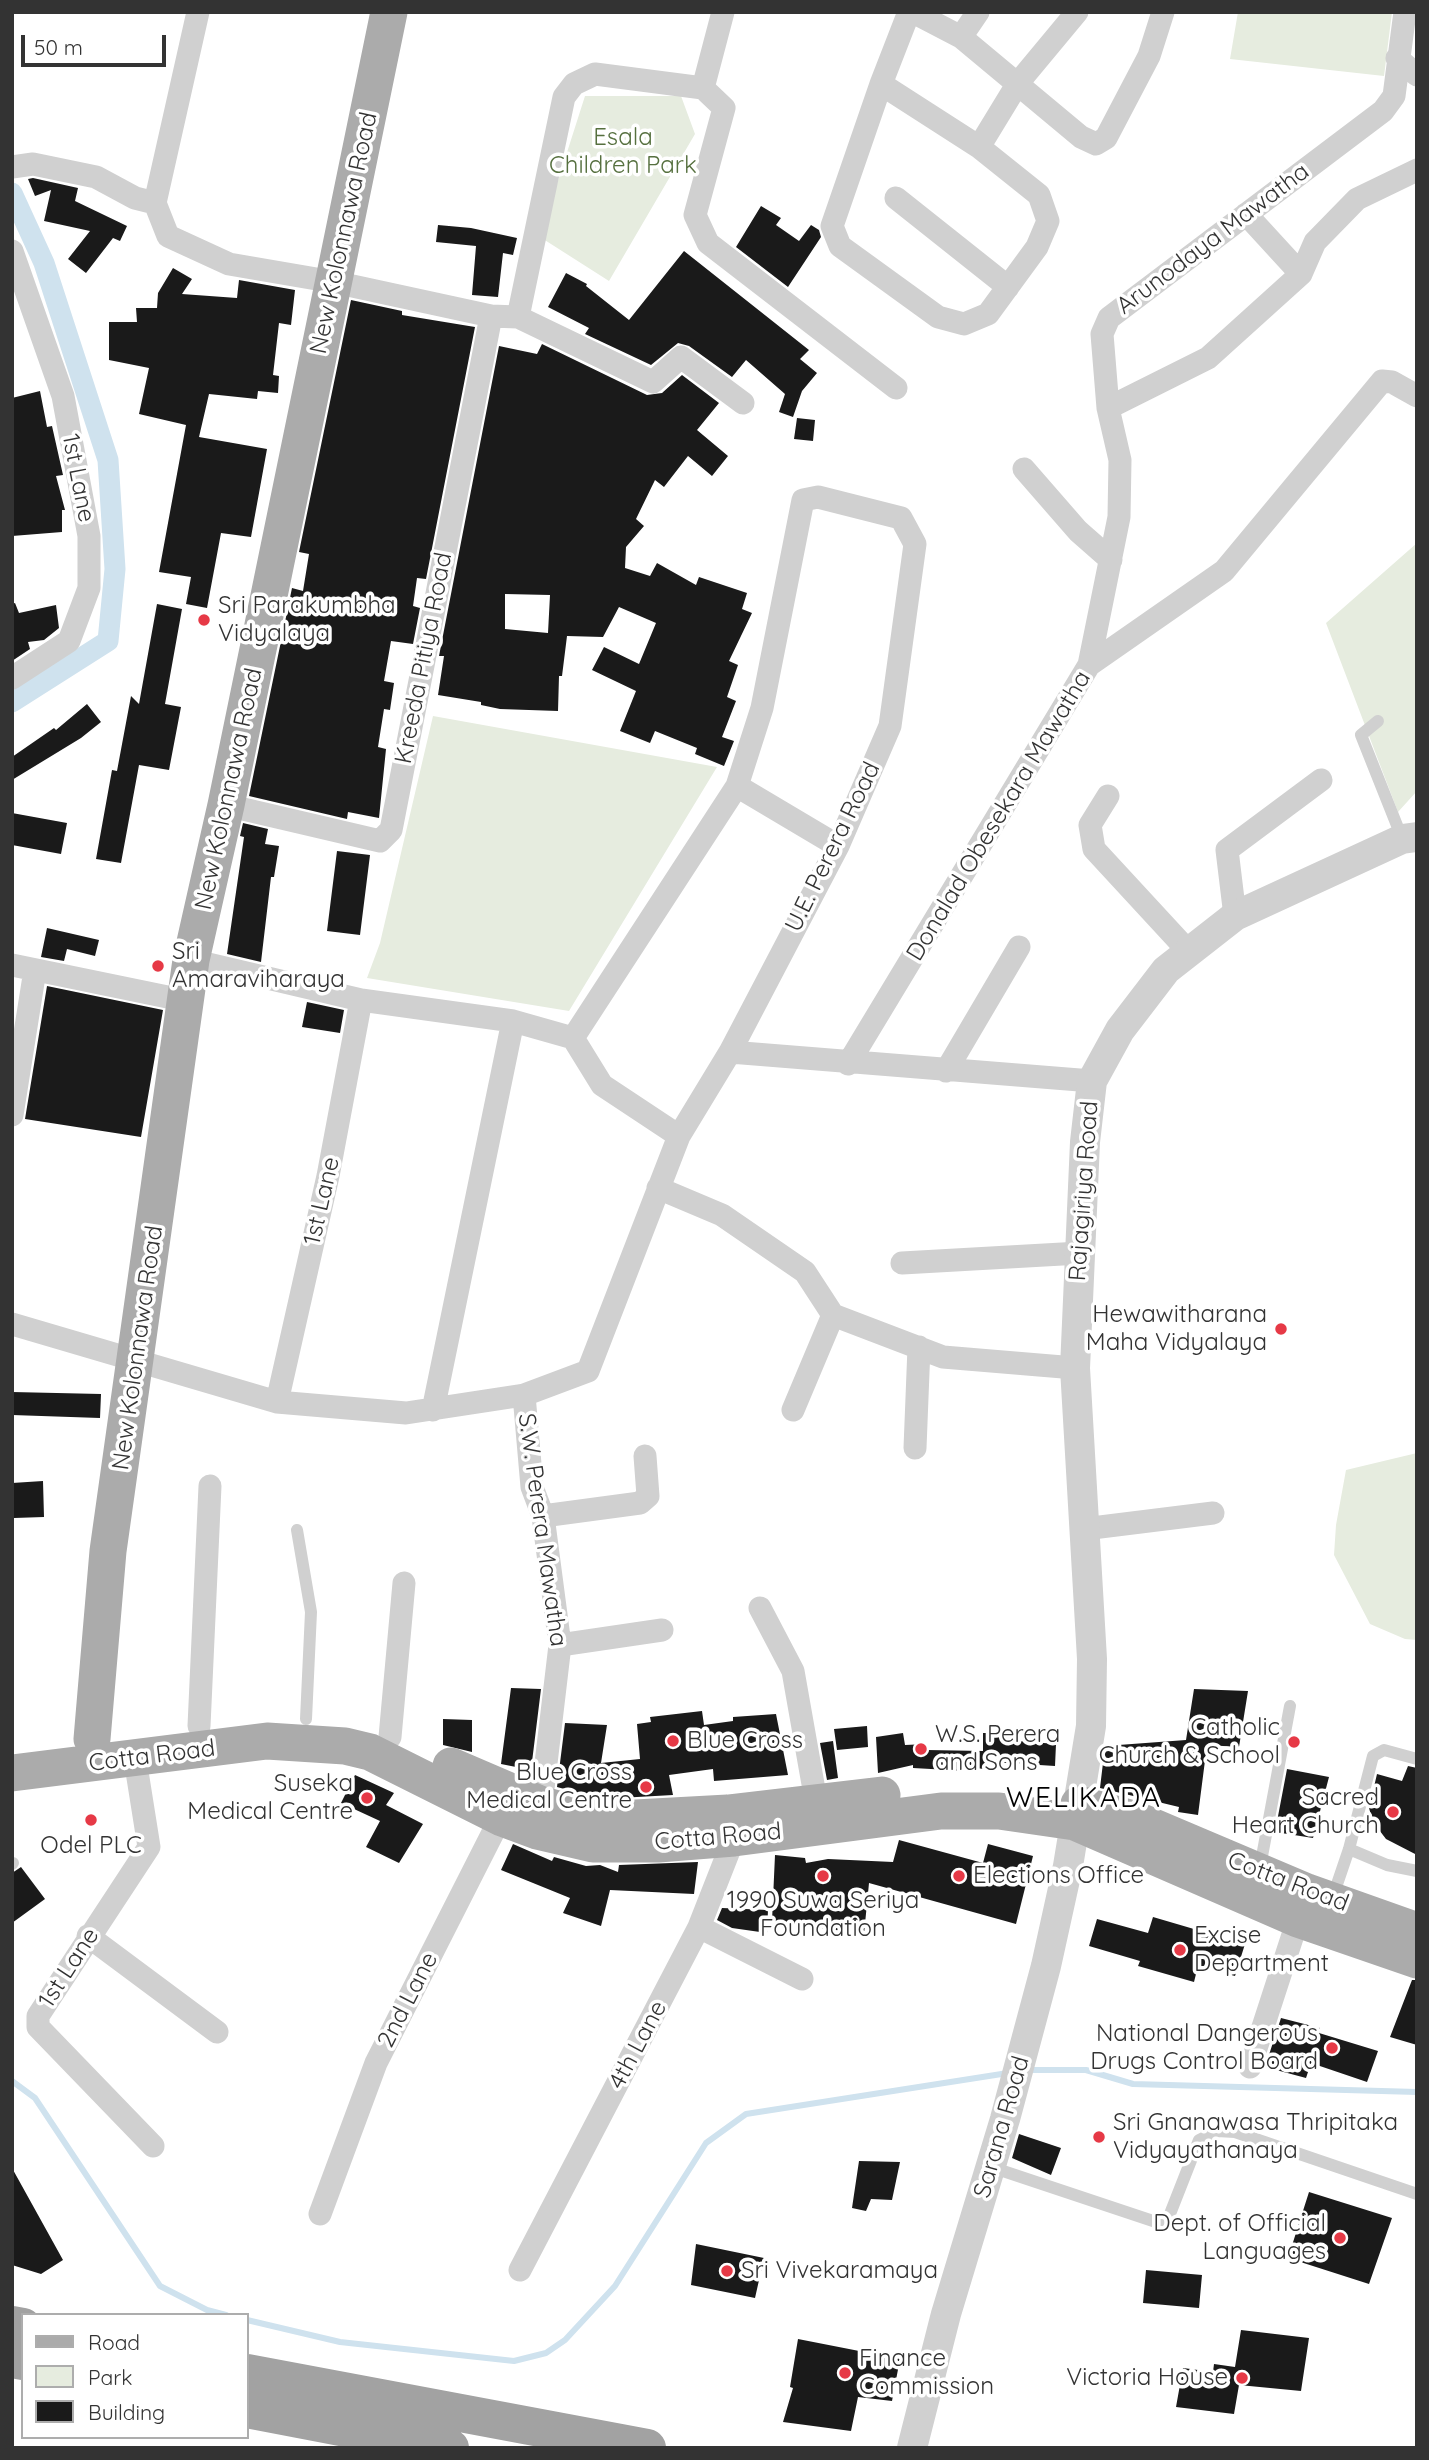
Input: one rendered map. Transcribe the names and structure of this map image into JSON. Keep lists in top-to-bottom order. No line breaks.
{"streets":{"main road":["New Kolonnawa Road","Cotta Road"],"street":["Arunodaya Mawatha","1st Lane","Kreeda Pitiya Road","Donalad Obesekara Mawatha","U.E. Perera Road","Rajagiriya Road","S.W. Perera Mawatha","2nd Lane","4th Lane","Sarana Road"]},"crossings":[["New Kolonnawa Road","Kreeda Pitiya Road"],["New Kolonnawa Road","U.E. Perera Road"],["New Kolonnawa Road","Cotta Road"],["Arunodaya Mawatha","Donalad Obesekara Mawatha"],["1st Lane","U.E. Perera Road"],["1st Lane","Cotta Road"],["U.E. Perera Road","S.W. Perera Mawatha"],["Rajagiriya Road","Cotta Road"],["Rajagiriya Road","Sarana Road"],["S.W. Perera Mawatha","Cotta Road"],["S.W. Perera Mawatha","2nd Lane"],["Cotta Road","2nd Lane"],["Cotta Road","4th Lane"],["Cotta Road","Sarana Road"]],"districts":["WELIKADA"],"parks":["Esala Children Park"],"places":["Sri Parakumbha Vidyalaya","Sri Amaraviharaya","Hewawitharana Maha Vidyalaya","Blue Cross","Catholic Church & School","W.S. Perera and Sons","Blue Cross Medical Centre","Suseka Medical Centre","Sacred Heart Church","Odel PLC","1990 Suwa Seriya Foundation","Elections Office","Excise Department","National Dangerous Drugs Control Board","Sri Gnanawasa Thripitaka Vidyayathanaya","Dept. of Official Languages","Sri Vivekaramaya","Finance Commission","Victoria House"],"legend":["Road","Park","Building"],"scale_bar":"50 m"}
